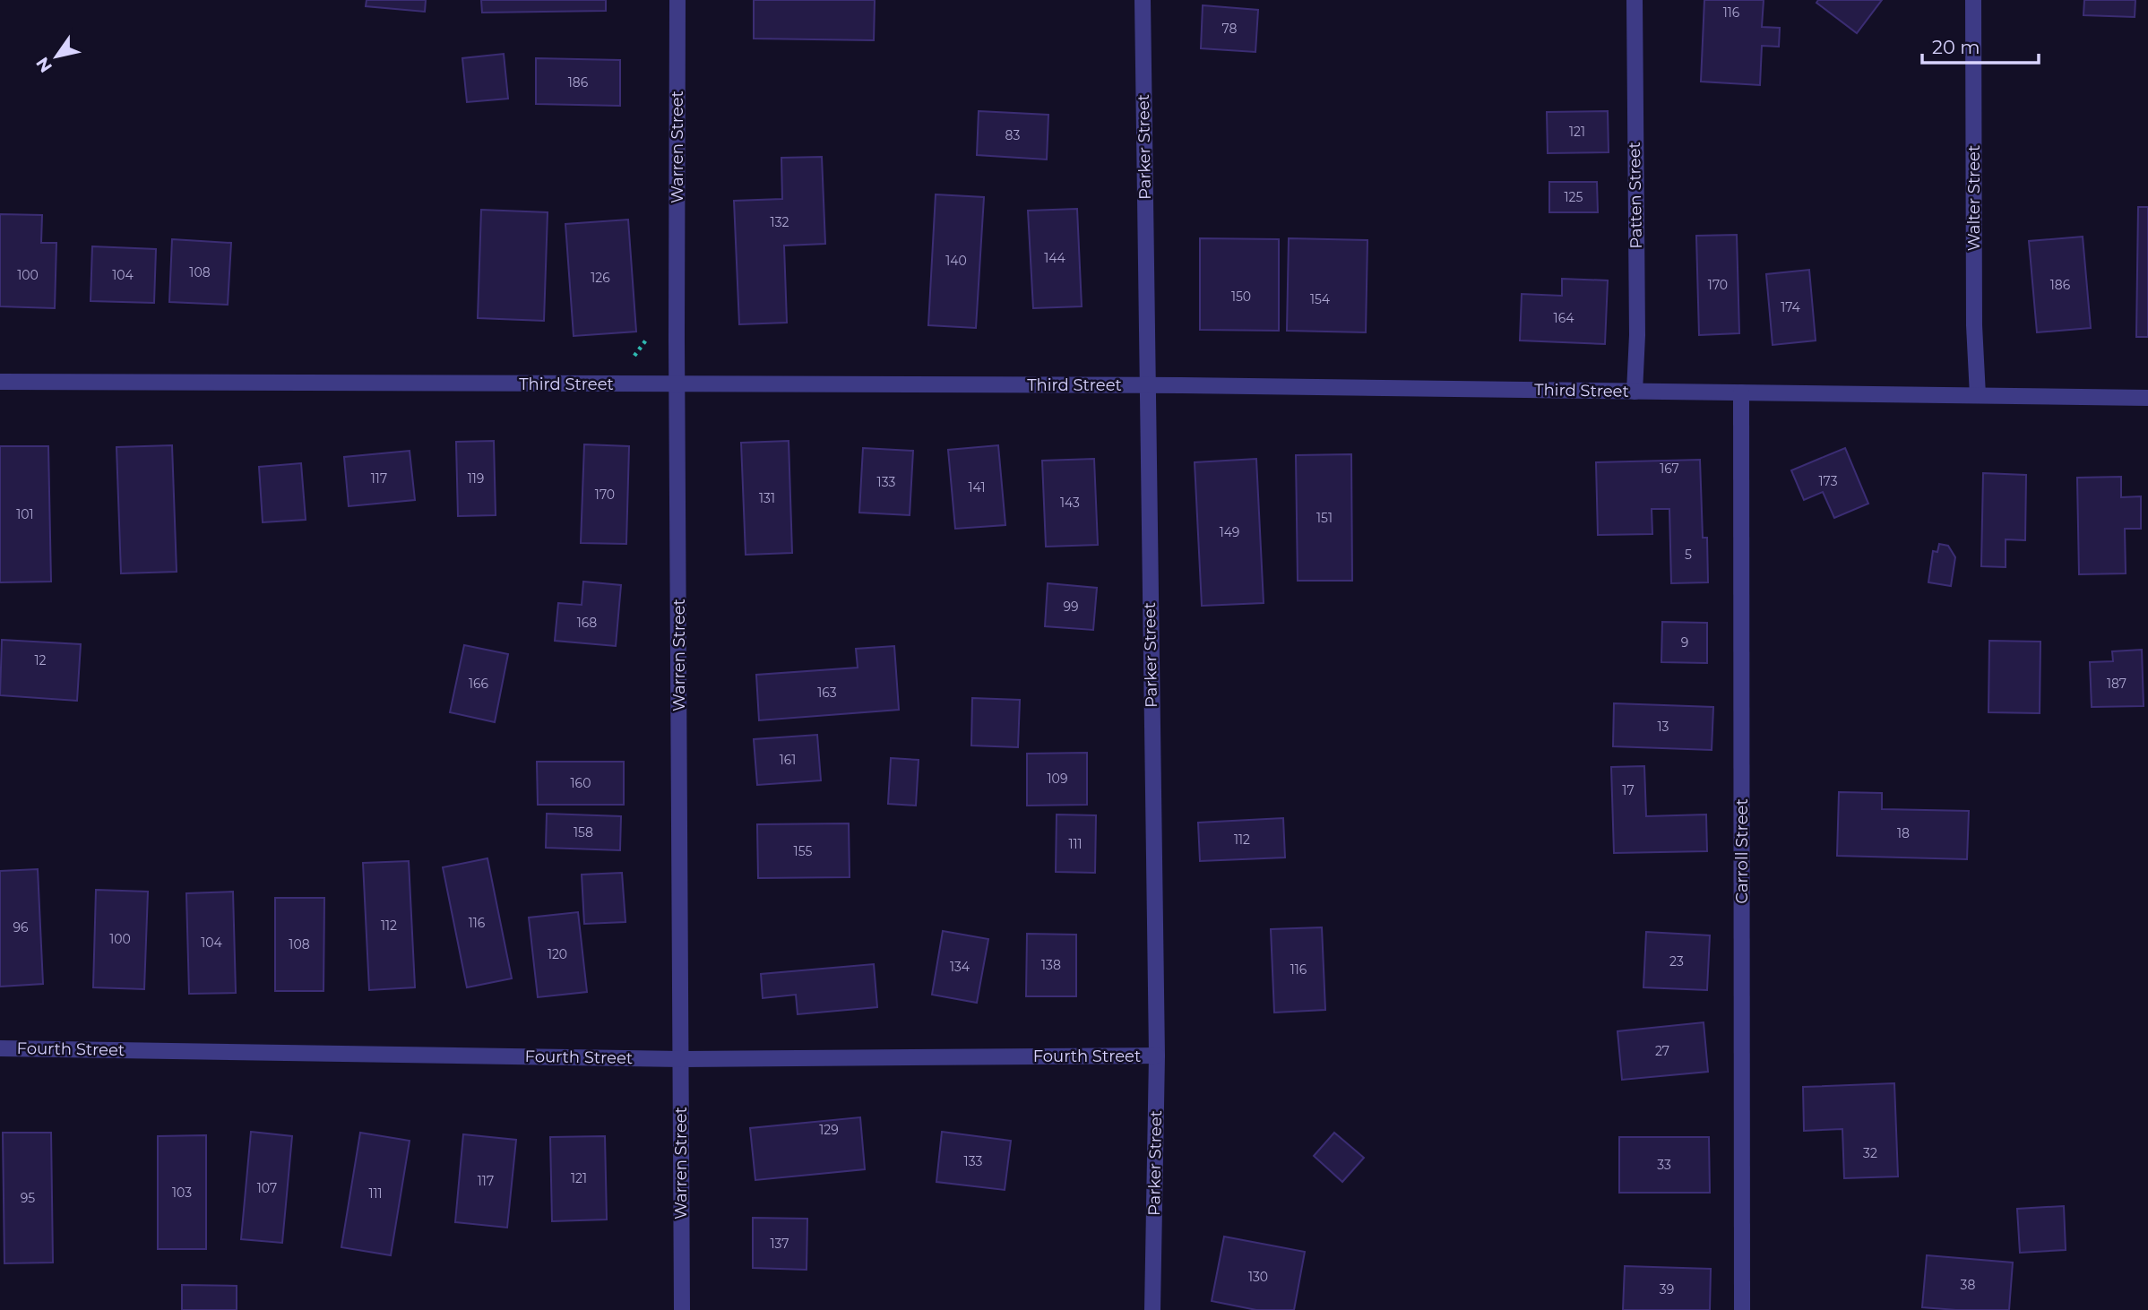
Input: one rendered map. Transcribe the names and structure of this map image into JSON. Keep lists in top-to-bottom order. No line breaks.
{"streets":{"street":["Warren Street","Parker Street","Patten Street","Walter Street","Third Street","Carroll Street","Fourth Street"]},"crossings":[["Warren Street","Third Street"],["Warren Street","Fourth Street"],["Parker Street","Third Street"],["Parker Street","Fourth Street"],["Patten Street","Third Street"],["Walter Street","Third Street"],["Third Street","Carroll Street"]],"house_numbers":["116","78","186","121","83","125","132","144","140","108","100","104","126","170","186","150","154","174","164","167","117","119","173","133","141","170","131","143","101","151","149","5","99","168","9","12","166","187","163","13","161","109","160","17","158","18","112","111","155","116","112","96","100","104","108","120","23","138","134","116","27","129","32","133","33","121","117","107","103","111","95","137","130","38","39"],"scale_bar":"20 m","north":"bottom left"}
